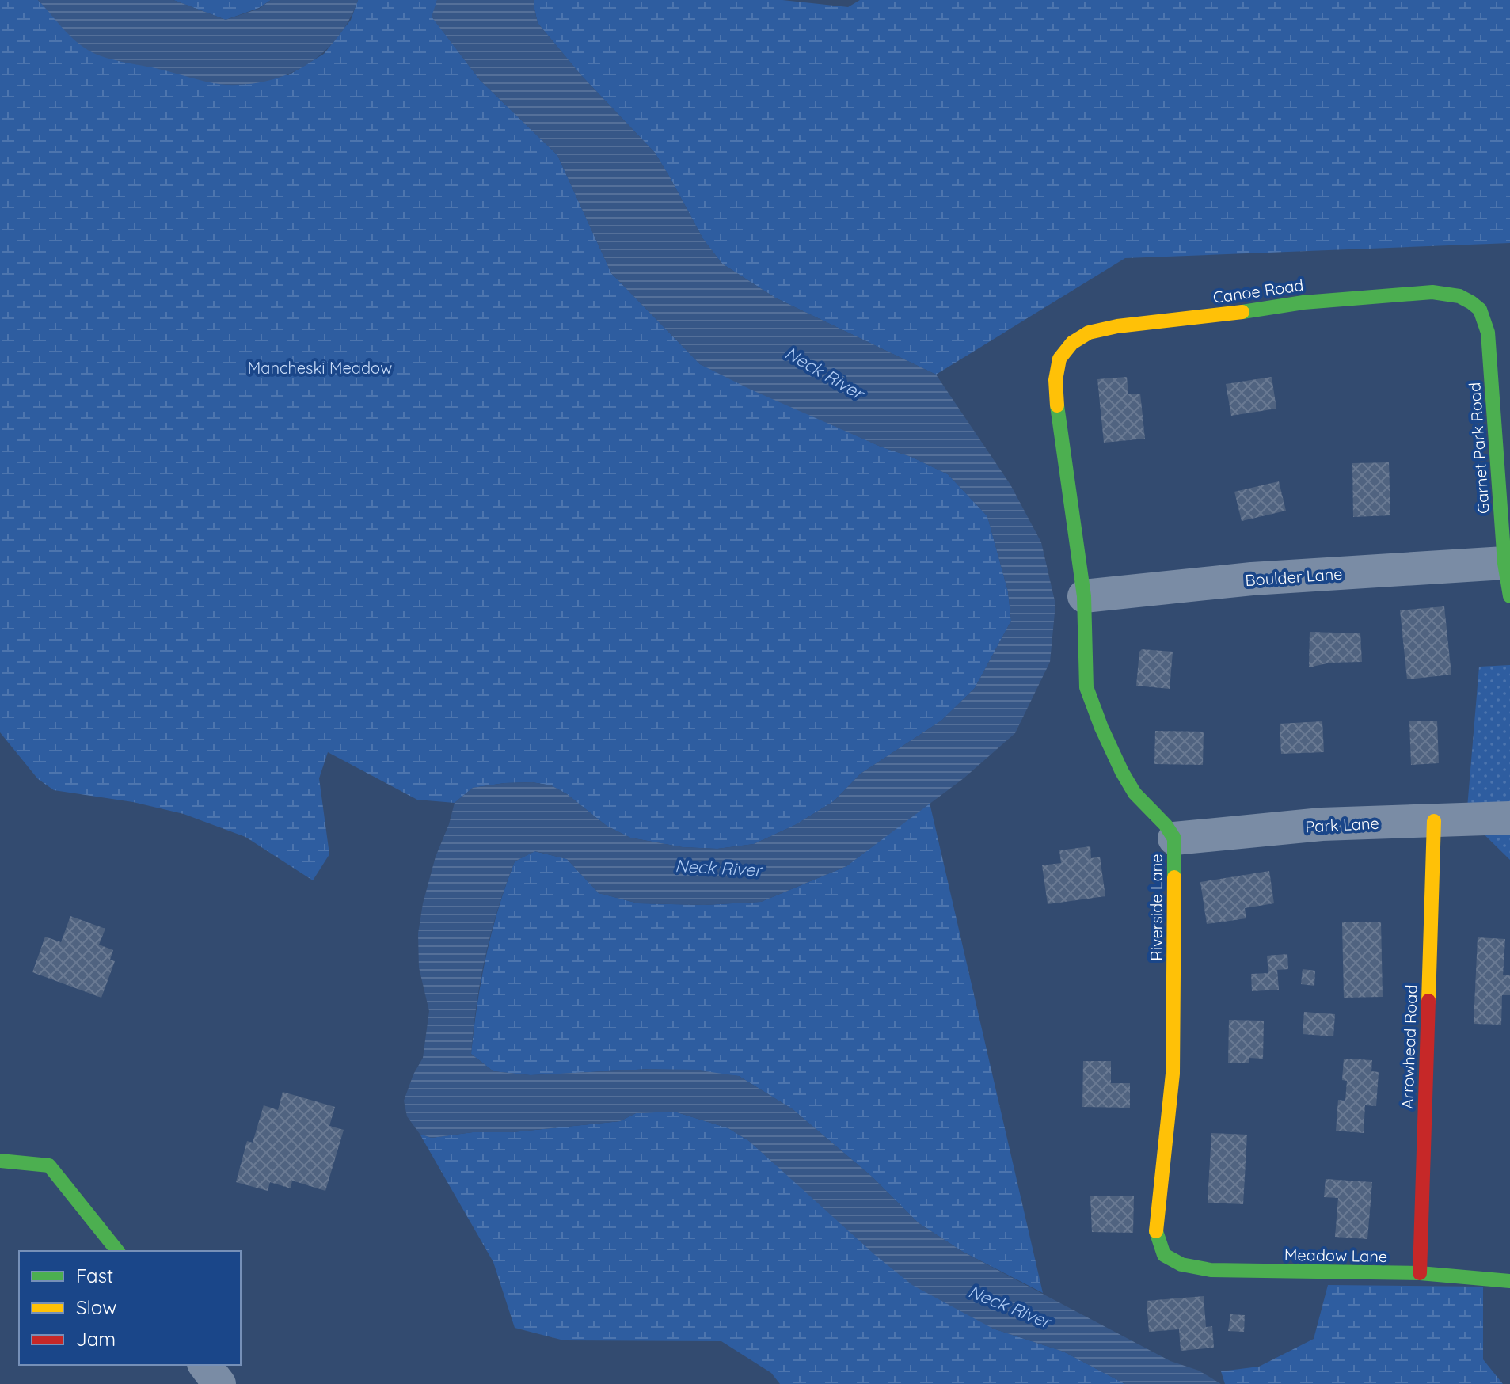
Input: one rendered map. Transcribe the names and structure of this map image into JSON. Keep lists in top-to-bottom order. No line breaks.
{"streets":{"street":["Canoe Road","Garnet Park Road","Boulder Lane","Park Lane","Riverside Lane","Arrowhead Road","Meadow Lane"]},"crossings":[["Canoe Road","Garnet Park Road"],["Canoe Road","Riverside Lane"],["Garnet Park Road","Boulder Lane"],["Boulder Lane","Riverside Lane"],["Park Lane","Riverside Lane"],["Park Lane","Arrowhead Road"],["Riverside Lane","Meadow Lane"],["Arrowhead Road","Meadow Lane"]],"water":["Neck River"],"parks":["Mancheski Meadow"],"legend":["Fast","Slow","Jam"]}
